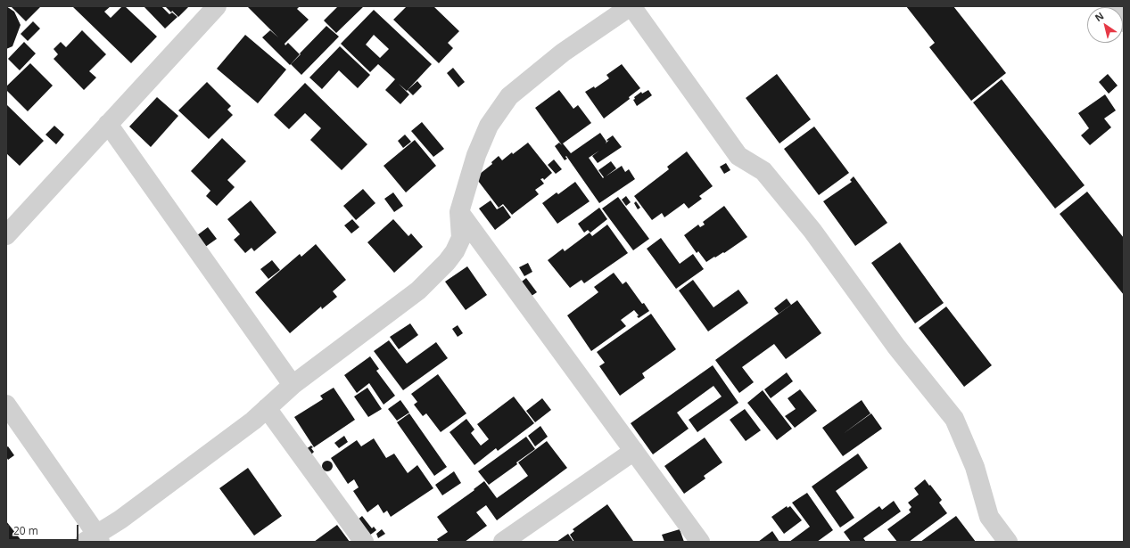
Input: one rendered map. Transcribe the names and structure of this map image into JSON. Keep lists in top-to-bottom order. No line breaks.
{"scale_bar":"20 m","north":"top left"}
